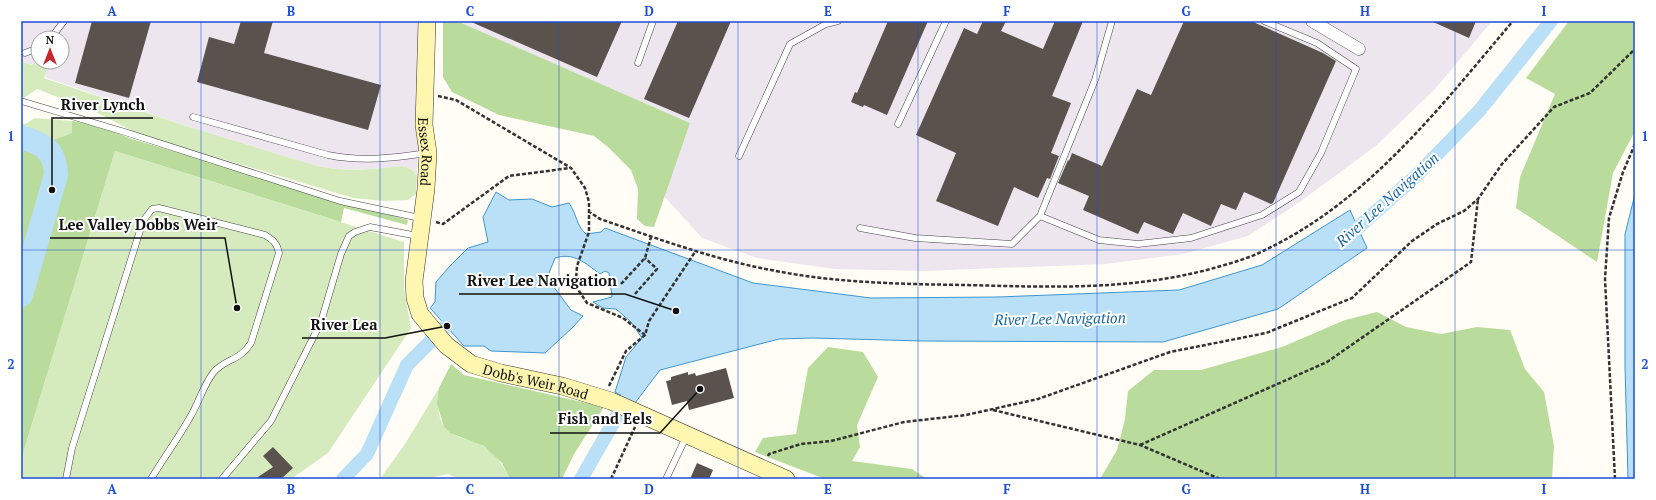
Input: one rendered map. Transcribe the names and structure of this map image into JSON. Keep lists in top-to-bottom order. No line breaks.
{"streets":{"street":["Essex Road","Dobb's Weir Road"]},"crossings":[["Essex Road","Dobb's Weir Road"]],"water":["River Lee Navigation"],"places":["River Lynch","Lee Valley Dobbs Weir","River Lee Navigation","River Lea","Fish and Eels"],"north":"top","grid":{"columns":["A","B","C","D","E","F","G","H","I"],"rows":["1","2"]}}
